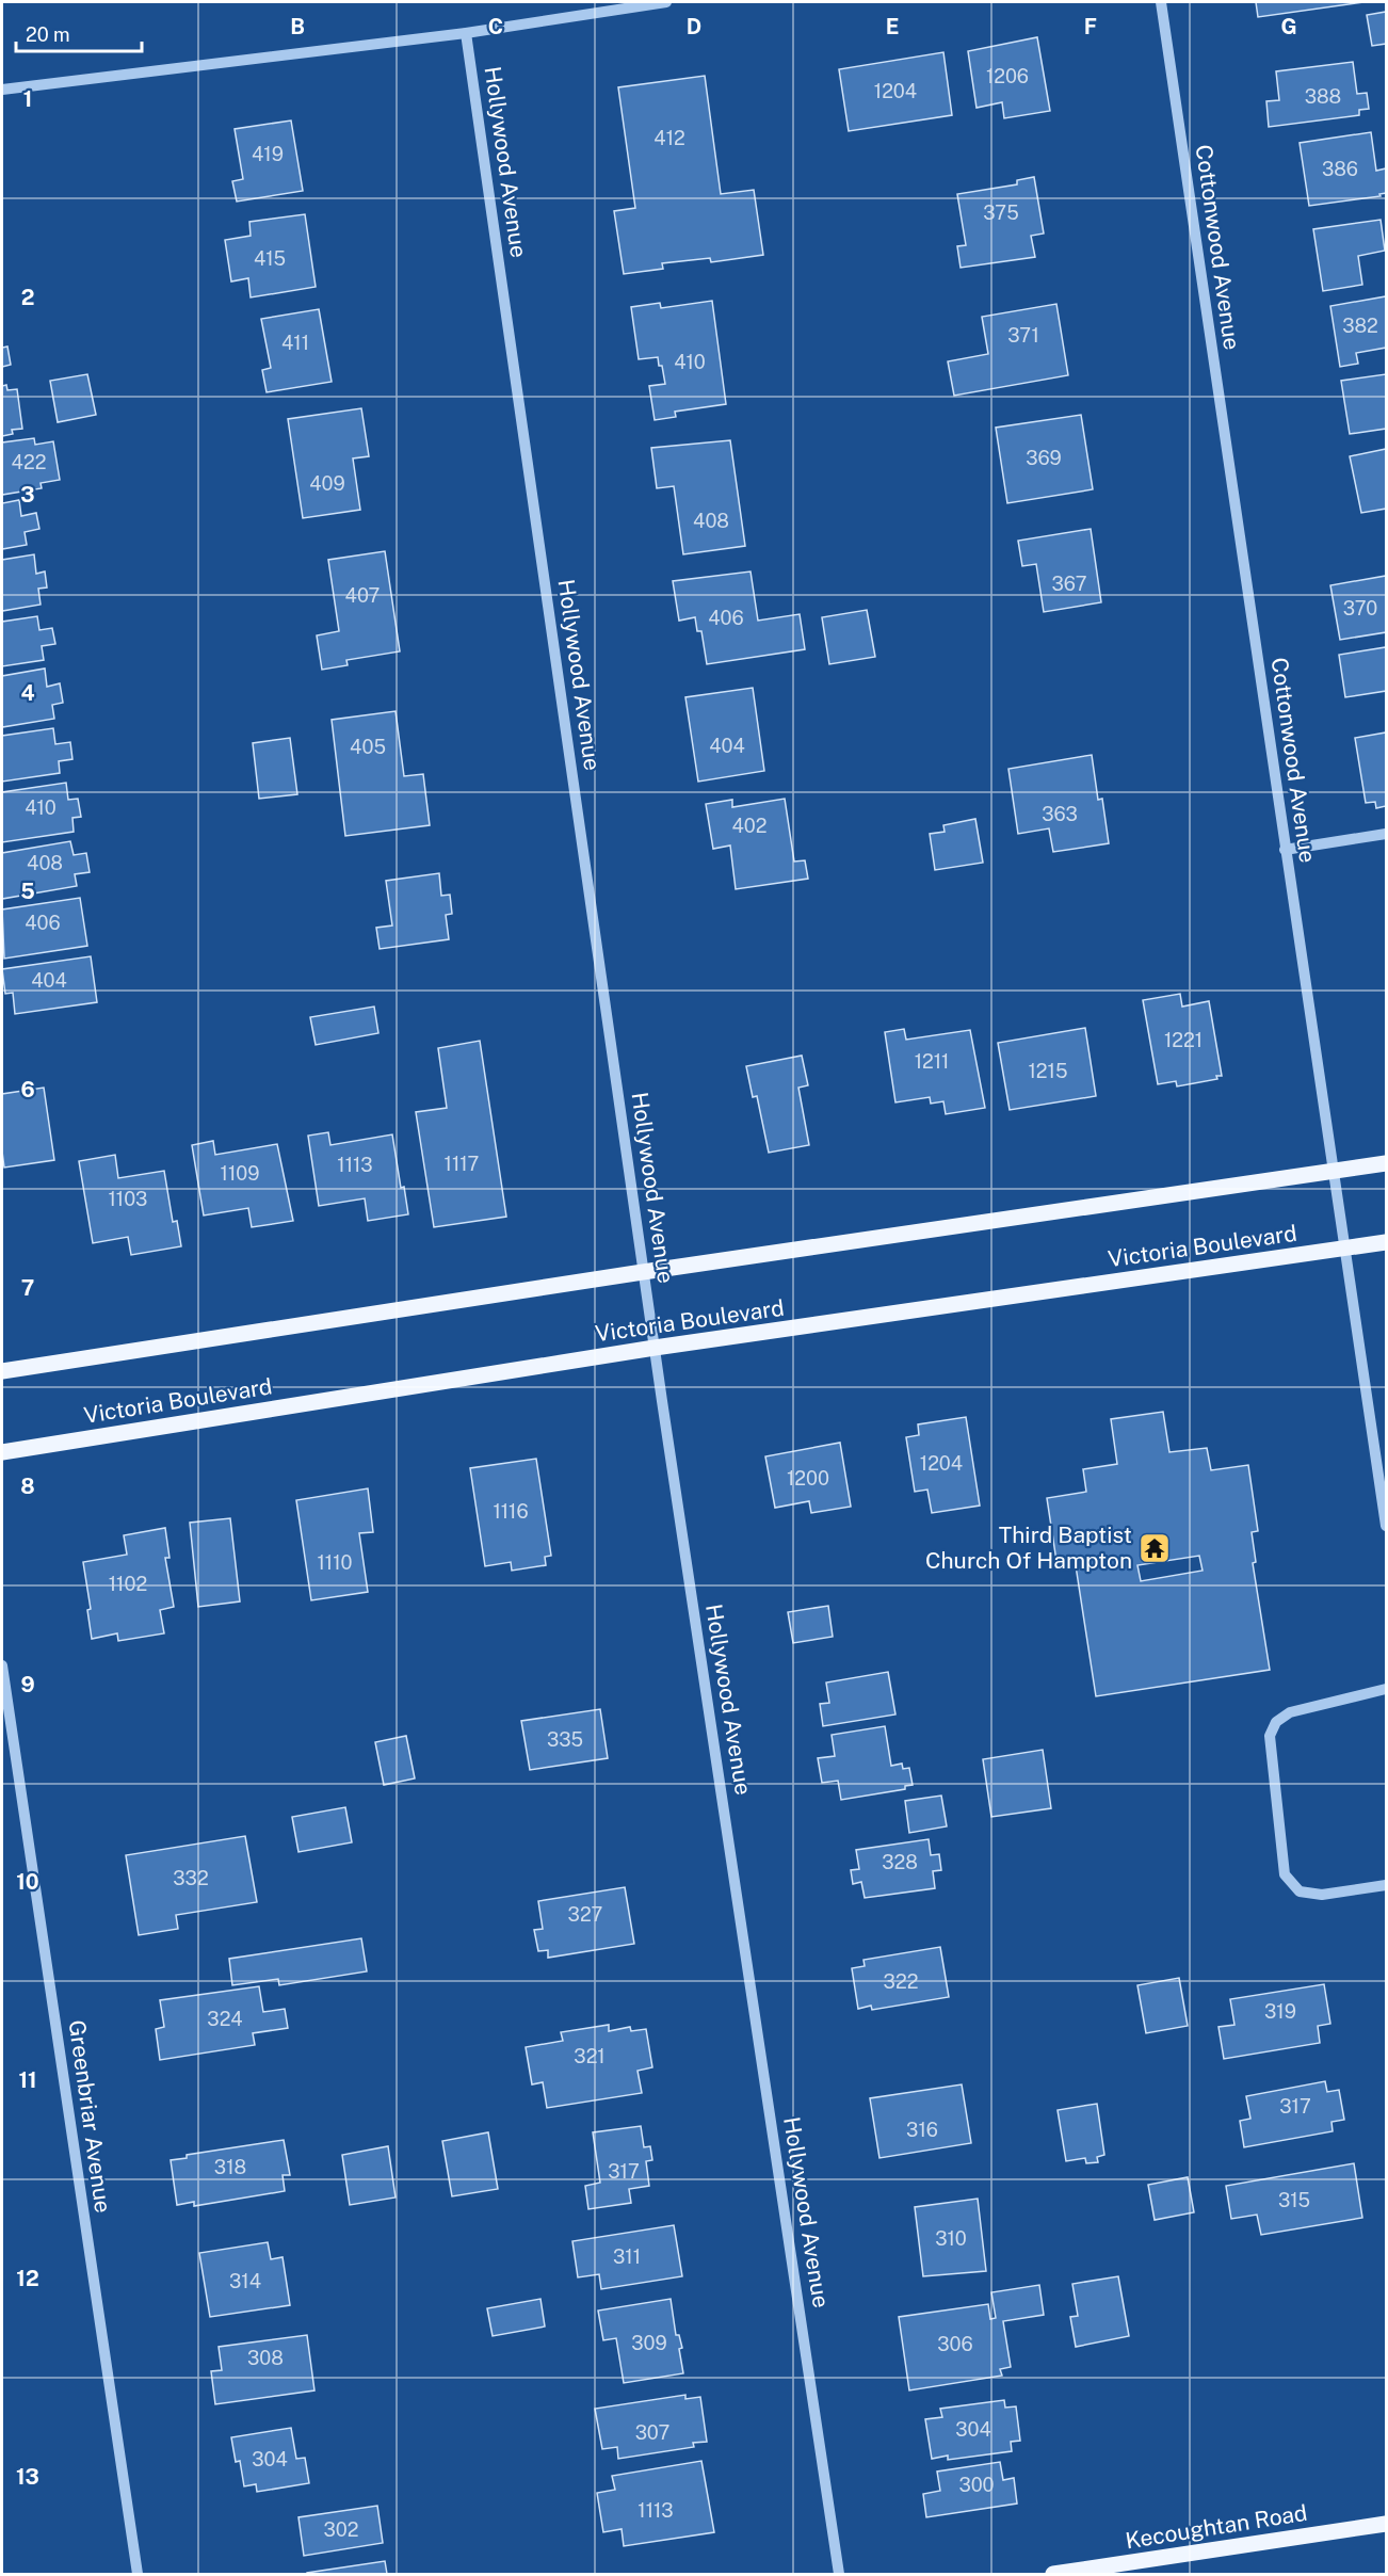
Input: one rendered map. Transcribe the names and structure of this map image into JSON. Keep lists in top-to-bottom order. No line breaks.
{"streets":{"main road":["Victoria Boulevard","Kecoughtan Road"],"street":["Hollywood Avenue","Cottonwood Avenue","Greenbriar Avenue"]},"crossings":[["Hollywood Avenue","Victoria Boulevard"],["Cottonwood Avenue","Victoria Boulevard"]],"places":{"temple":["Third Baptist Church Of Hampton"]},"house_numbers":["1206","1204","388","412","419","386","375","415","382","371","411","410","369","422","409","408","367","407","370","406","404","405","410","363","402","408","406","404","1221","1211","1215","1117","1113","1109","1103","1204","1200","1116","1110","1102","335","328","332","327","322","319","324","321","317","316","318","317","315","310","311","314","309","306","308","304","307","304","300","1113","302"],"scale_bar":"20 m","grid":{"columns":["B","C","D","E","F","G"],"rows":["1","2","3","4","5","6","7","8","9","10","11","12","13"]}}
